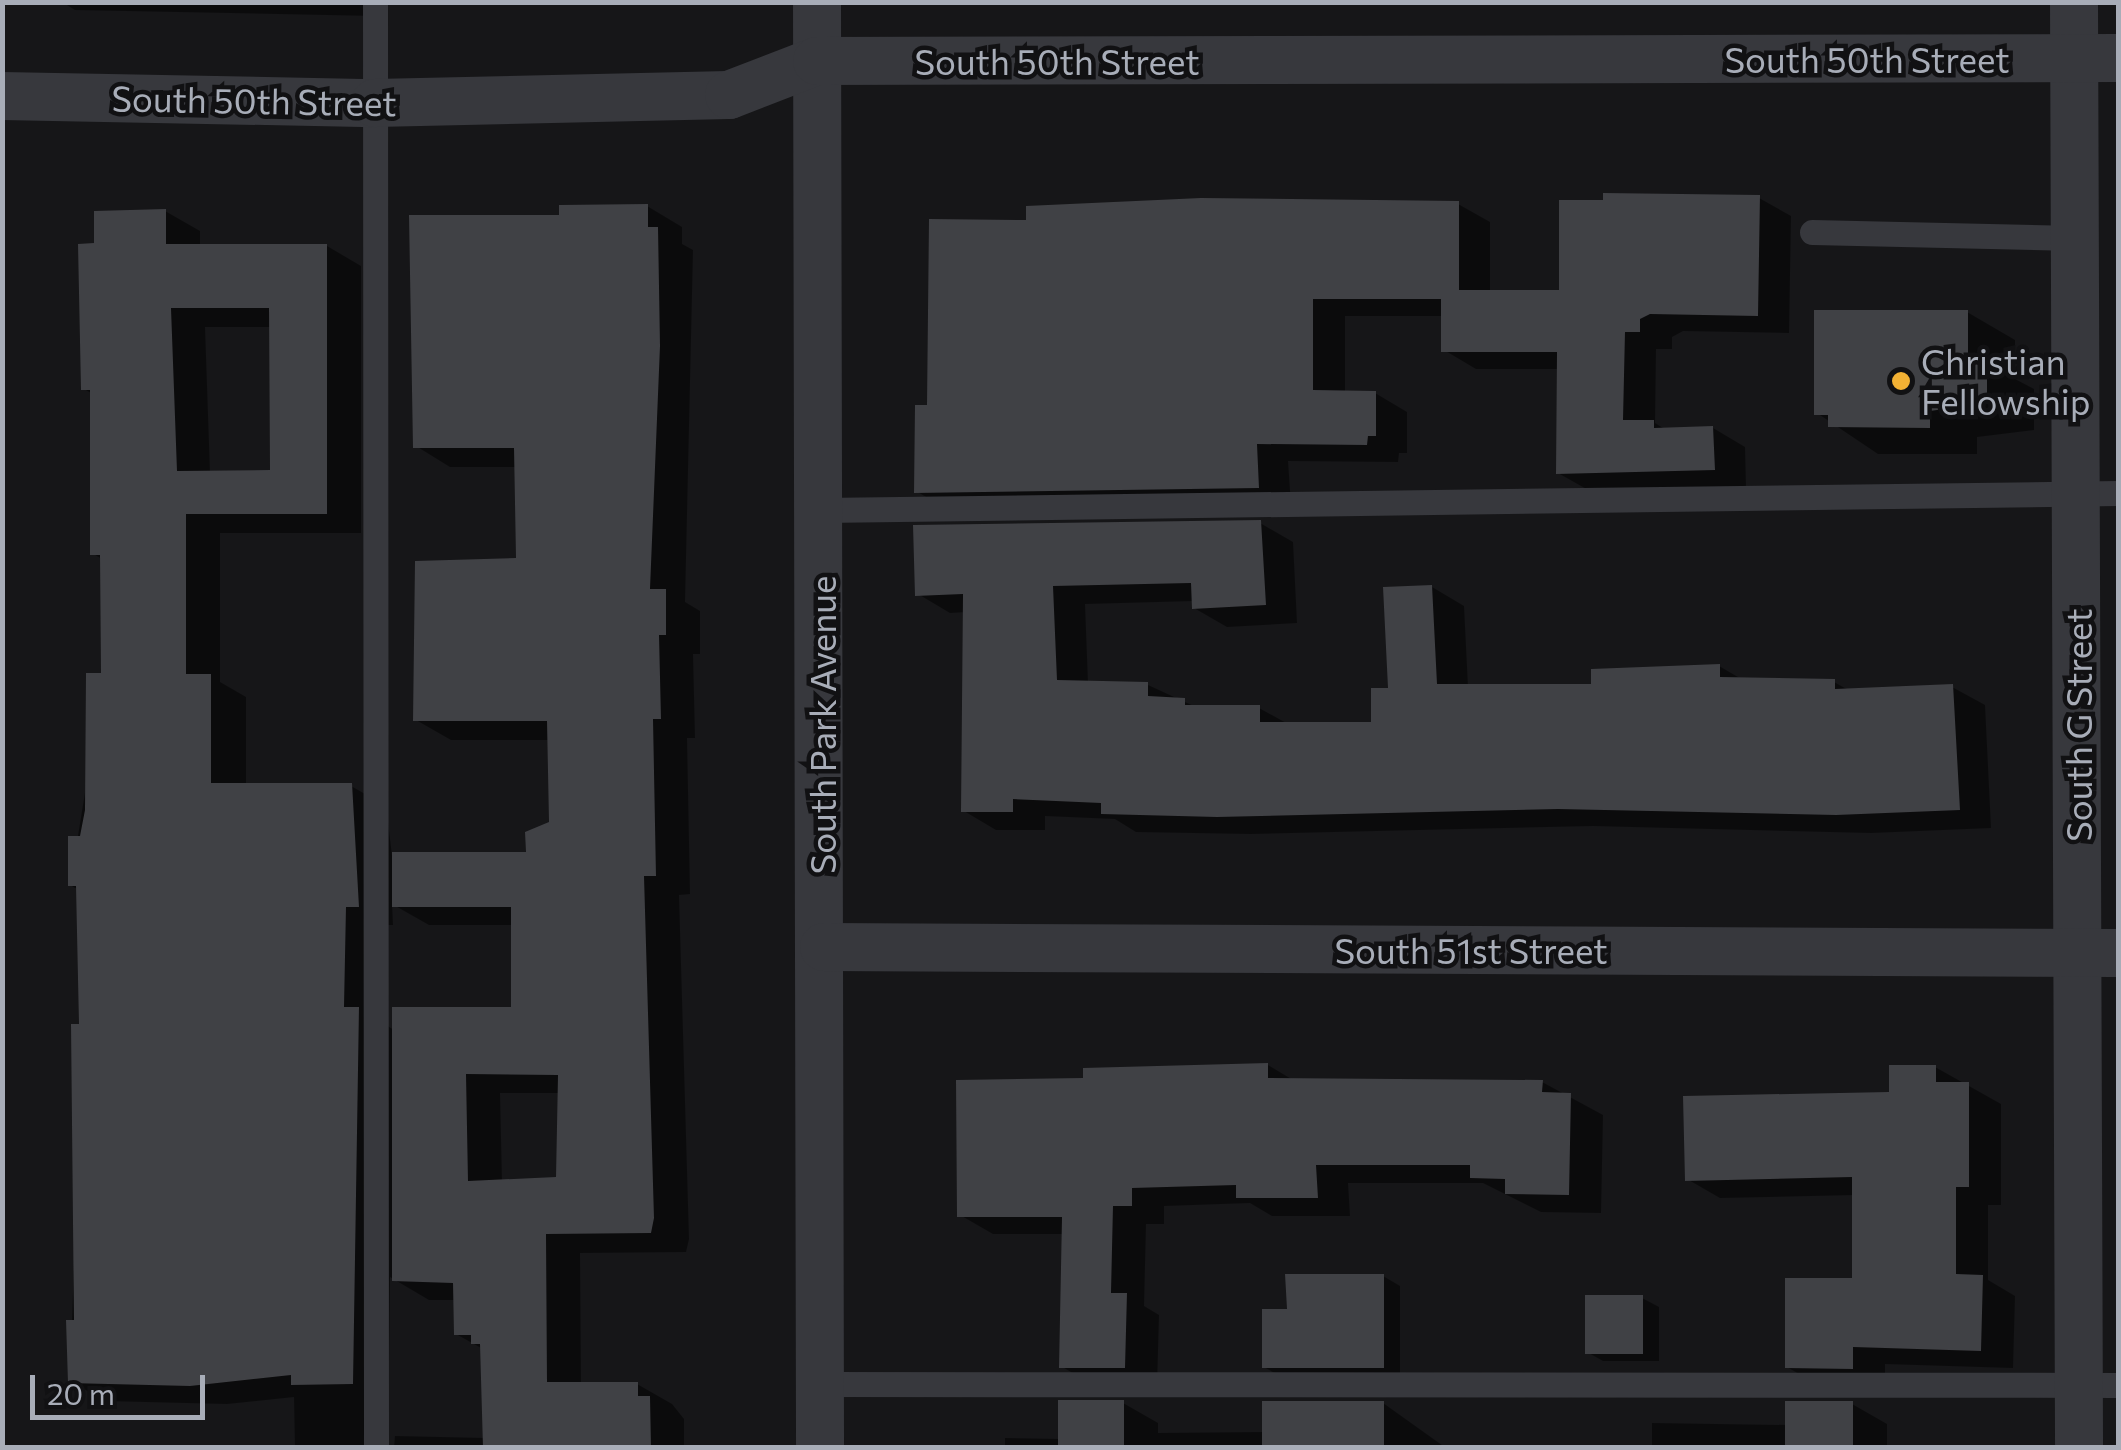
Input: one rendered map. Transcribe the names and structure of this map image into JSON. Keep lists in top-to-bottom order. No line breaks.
{"streets":{"street":["South 50th Street","South Park Avenue","South G Street","South 51st Street"]},"crossings":[["South 50th Street","South Park Avenue"],["South 50th Street","South G Street"],["South Park Avenue","South 51st Street"],["South G Street","South 51st Street"]],"places":["Christian Fellowship"],"scale_bar":"20 m"}
